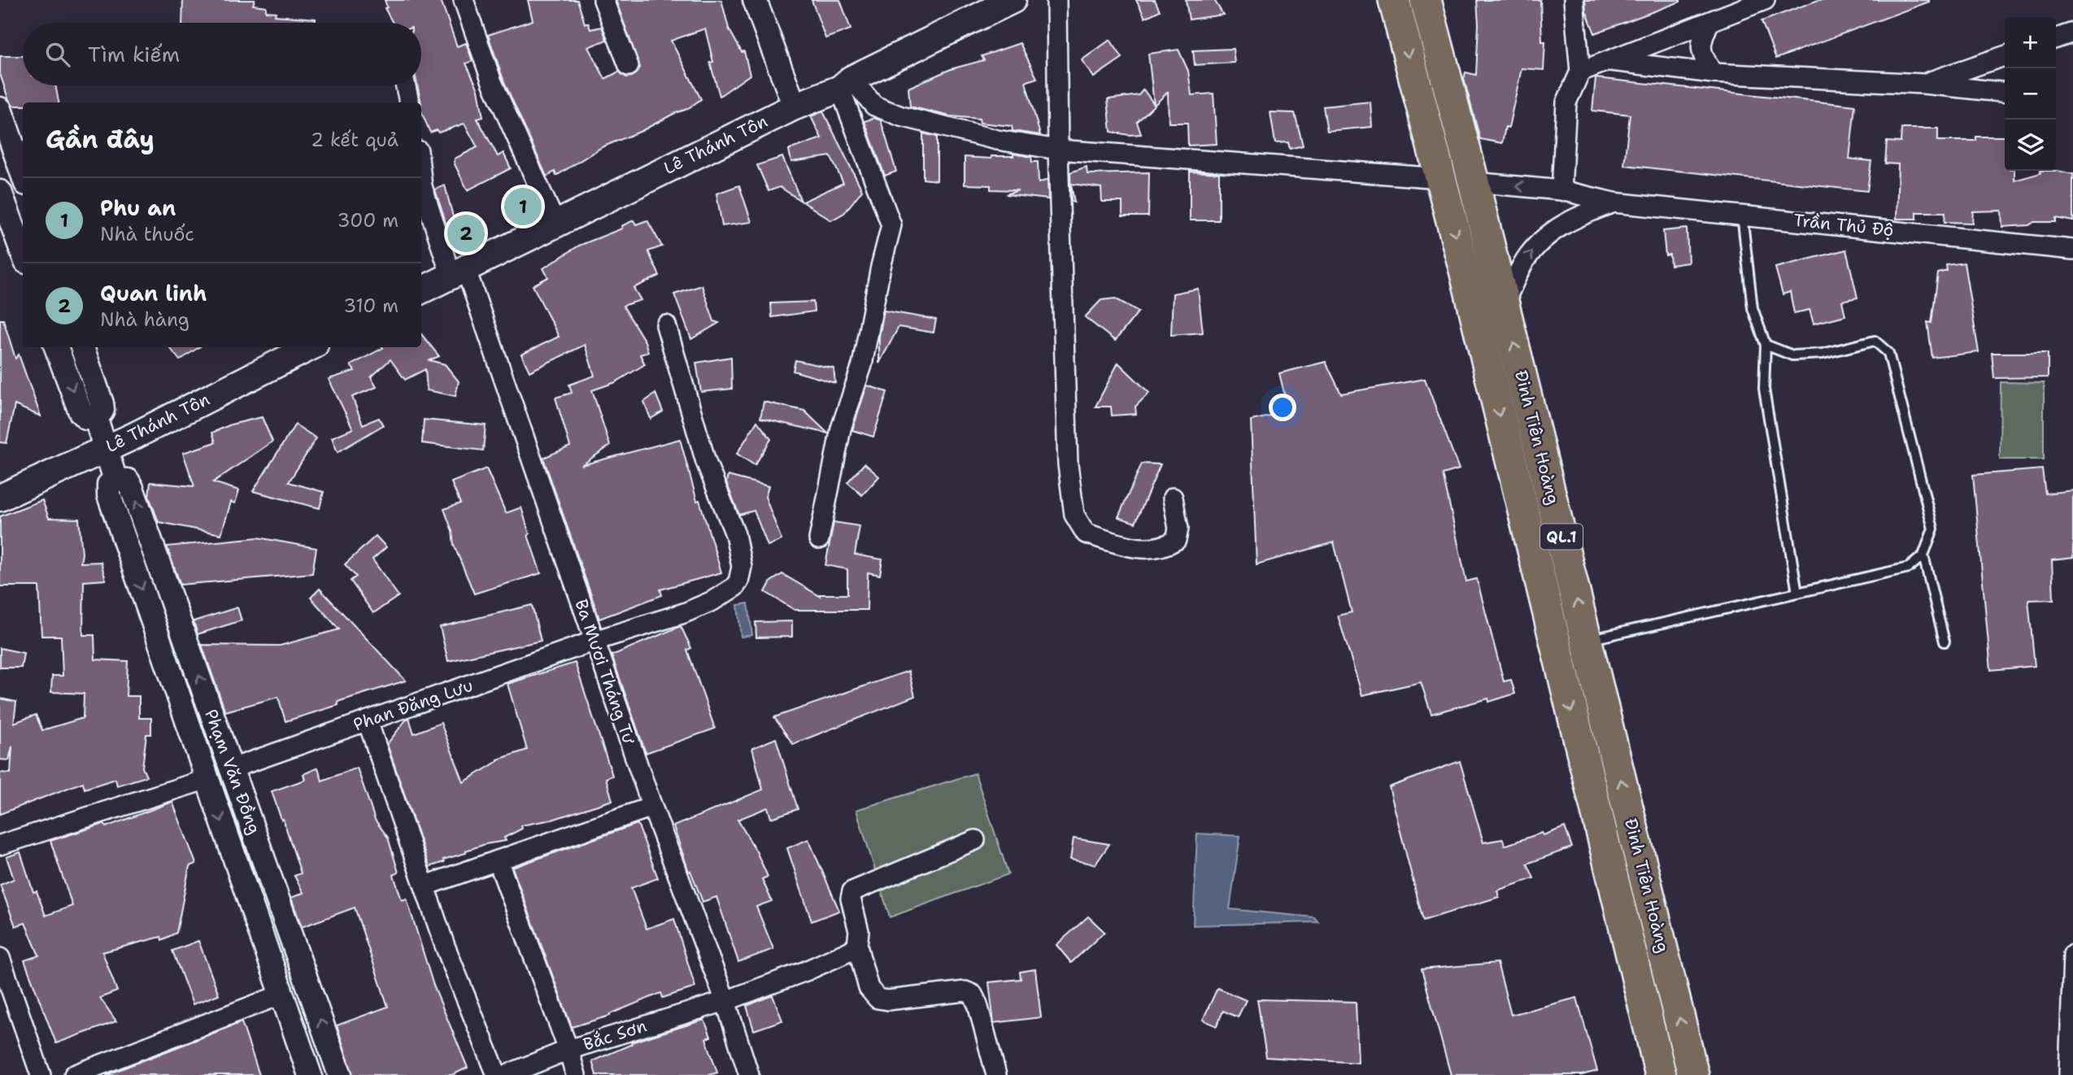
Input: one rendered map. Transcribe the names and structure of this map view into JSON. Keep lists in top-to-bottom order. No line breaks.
{"streets":{"highway":["Đinh Tiên Hoàng","QL.1"],"main road":["Lê Thánh Tôn"],"street":["Trần Thủ Độ","Ba Mươi Tháng Tư","Phan Đăng Lưu","Phạm Văn Đồng","Bắc Sơn"]},"crossings":[["Lê Thánh Tôn","Ba Mươi Tháng Tư"],["Lê Thánh Tôn","Phạm Văn Đồng"],["Trần Thủ Độ","Đinh Tiên Hoàng"],["Ba Mươi Tháng Tư","Phan Đăng Lưu"],["Ba Mươi Tháng Tư","Bắc Sơn"],["Phan Đăng Lưu","Phạm Văn Đồng"]],"page":{"map_buttons":["+","−"],"search":"Tìm kiếm","heading":["Gần đây","2 kết quả"],"list":[{"mark":"1","name":"Phu an","note":"Nhà thuốc","value":"300 m"},{"mark":"2","name":"Quan linh","note":"Nhà hàng","value":"310 m"}],"pins":["1","2"]}}
